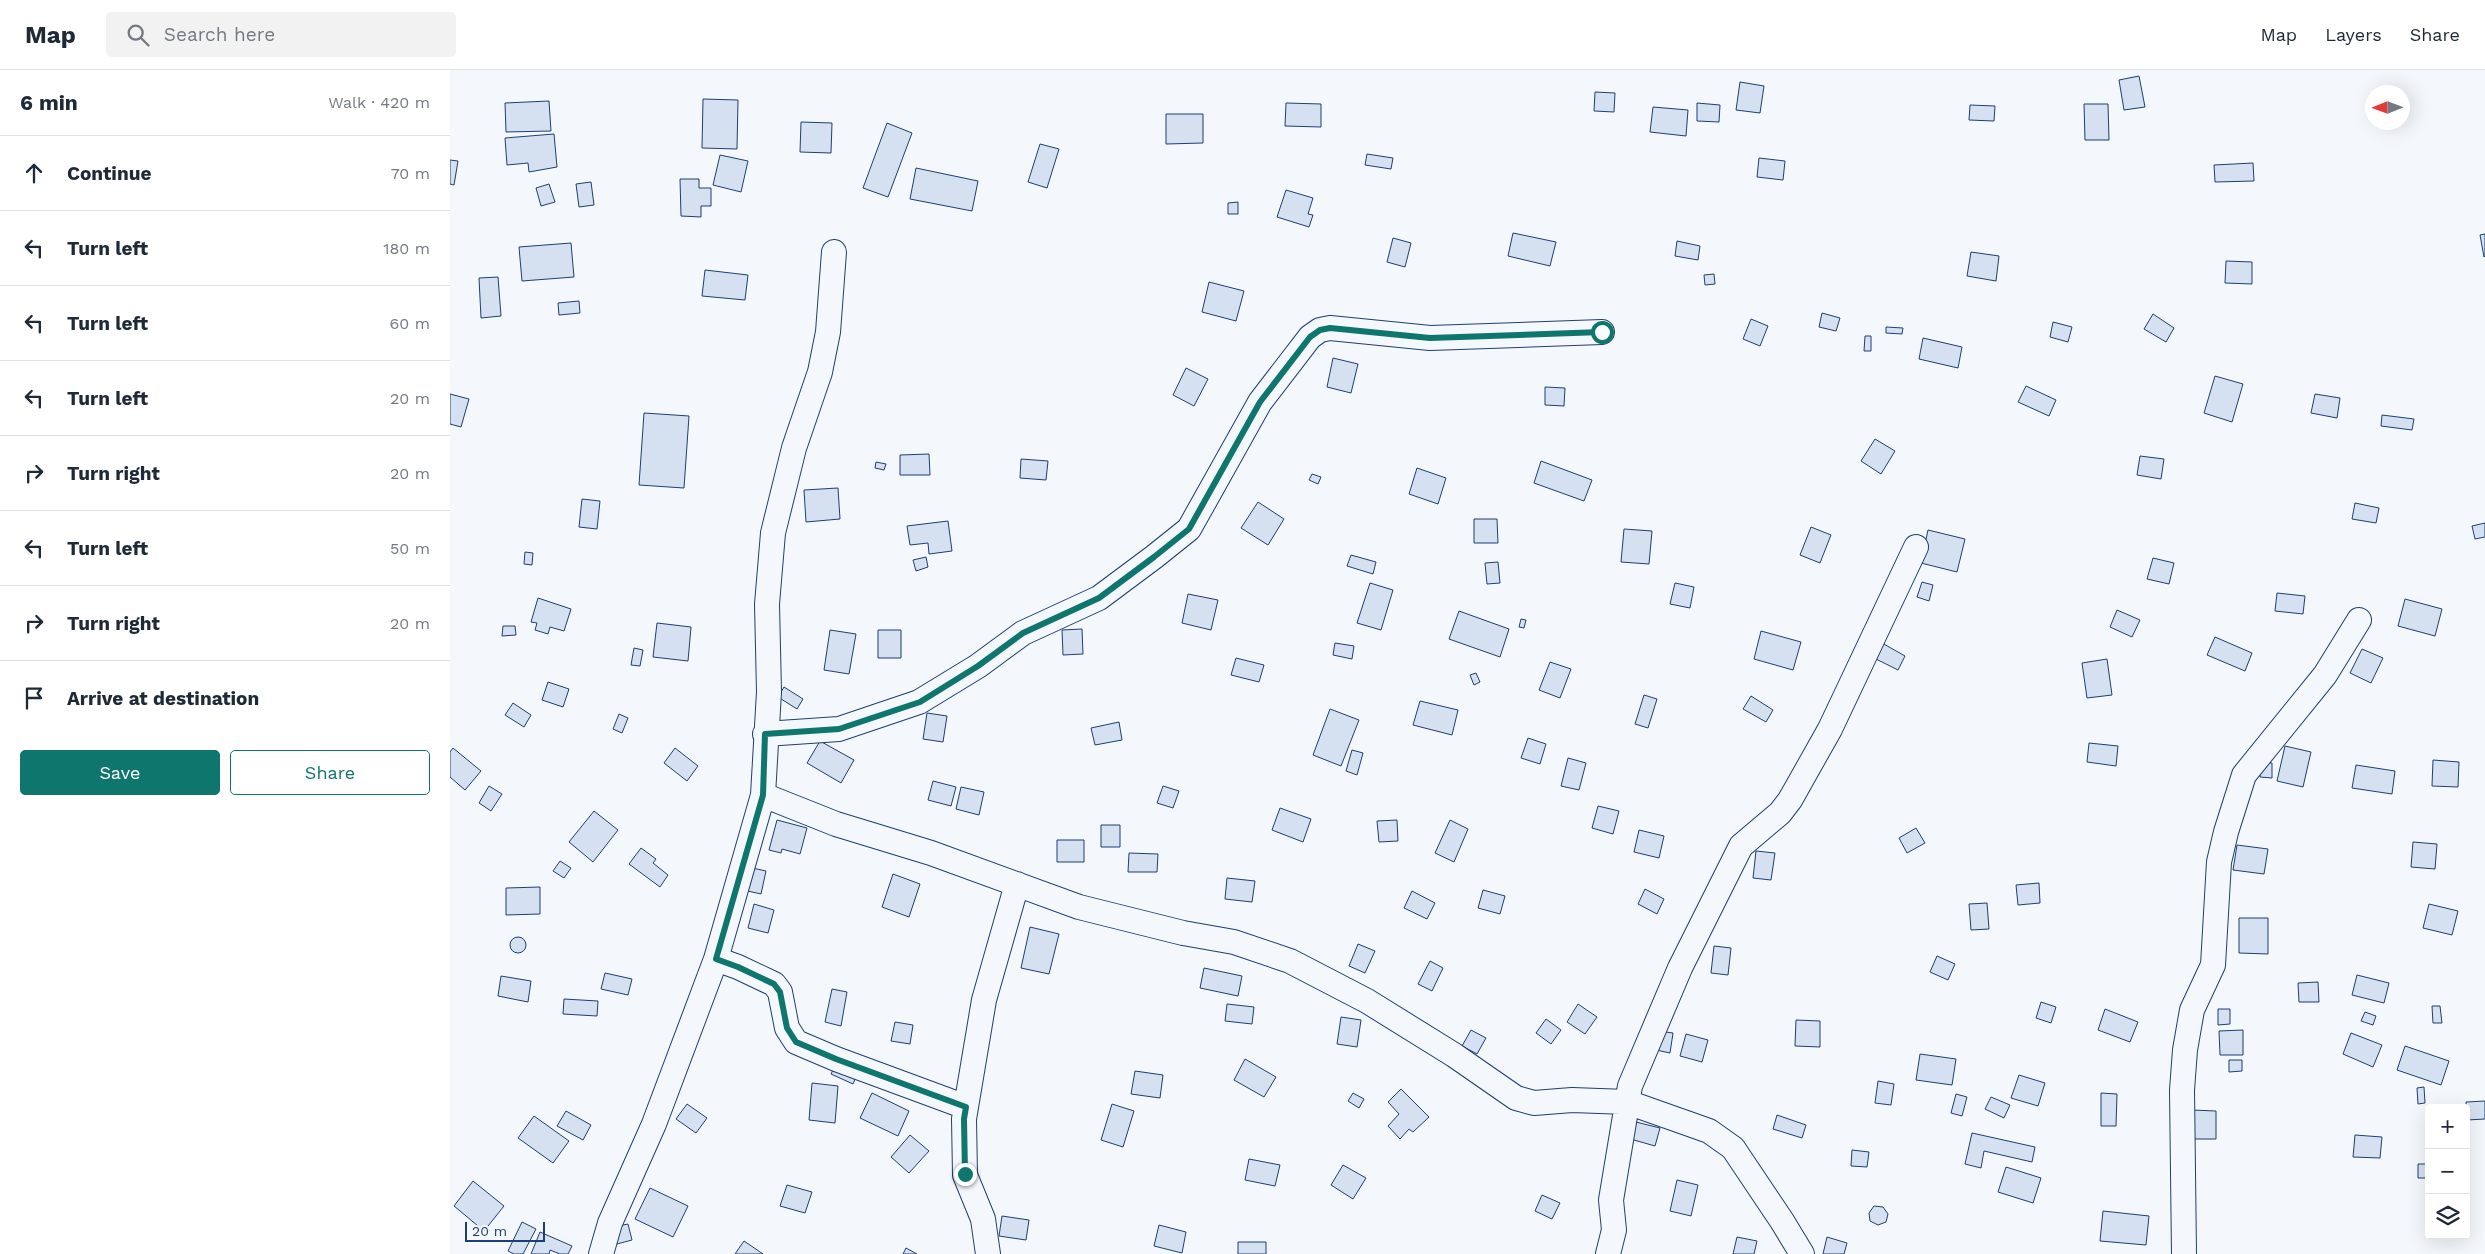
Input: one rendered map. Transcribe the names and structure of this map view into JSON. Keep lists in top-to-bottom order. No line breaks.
{"scale_bar":"20 m","north":"left","page":{"header":"Map","search":"Search here","nav":["Map","Layers","Share"],"heading":["6 min","Walk · 420 m"],"list":[["Continue","70 m"],["Turn left","180 m"],["Turn left","60 m"],["Turn left","20 m"],["Turn right","20 m"],["Turn left","50 m"],["Turn right","20 m"],"Arrive at destination"],"buttons":["Save","Share"],"map_buttons":["+","−"],"scale":"20 m"}}
